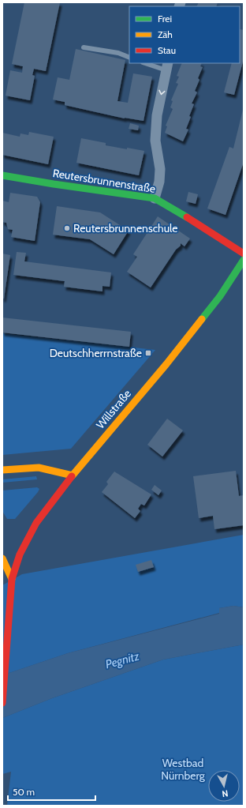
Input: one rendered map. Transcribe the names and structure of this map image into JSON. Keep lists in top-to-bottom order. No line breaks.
{"streets":{"street":["Reutersbrunnenstraße","Willstraße"]},"water":["Pegnitz"],"parks":["Westbad Nürnberg"],"places":{"other":["Reutersbrunnenschule"],"transit":["Deutschherrnstraße"]},"legend":["Frei","Zäh","Stau"],"scale_bar":"50 m","north":"bottom"}
